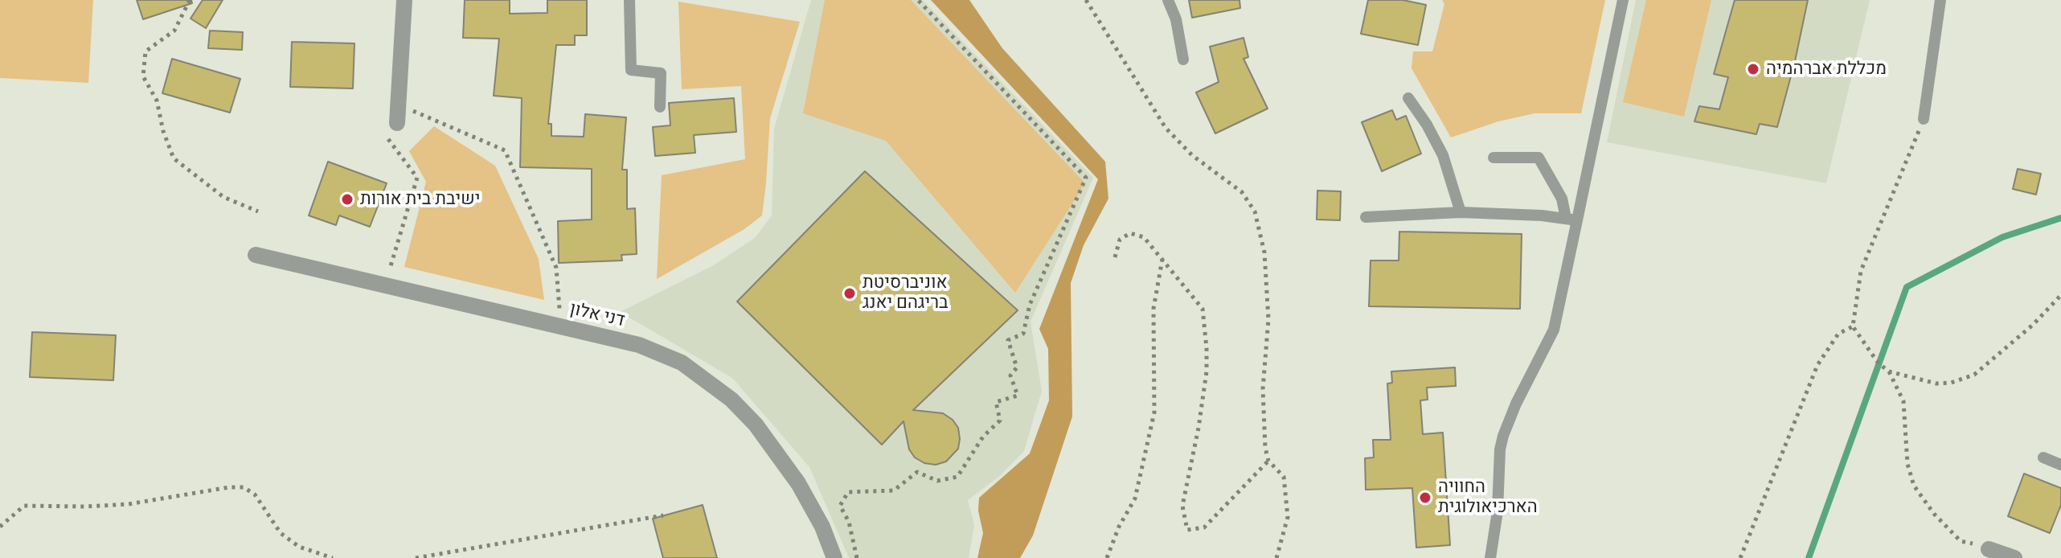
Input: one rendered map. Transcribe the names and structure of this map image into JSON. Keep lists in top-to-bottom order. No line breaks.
{"streets":{"street":["דני אלון"]},"places":["מכללת אברהמיה","ישיבת בית אורות","אוניברסיטת בריגהם יאנג","החוויה הארכיאולוגית"]}
